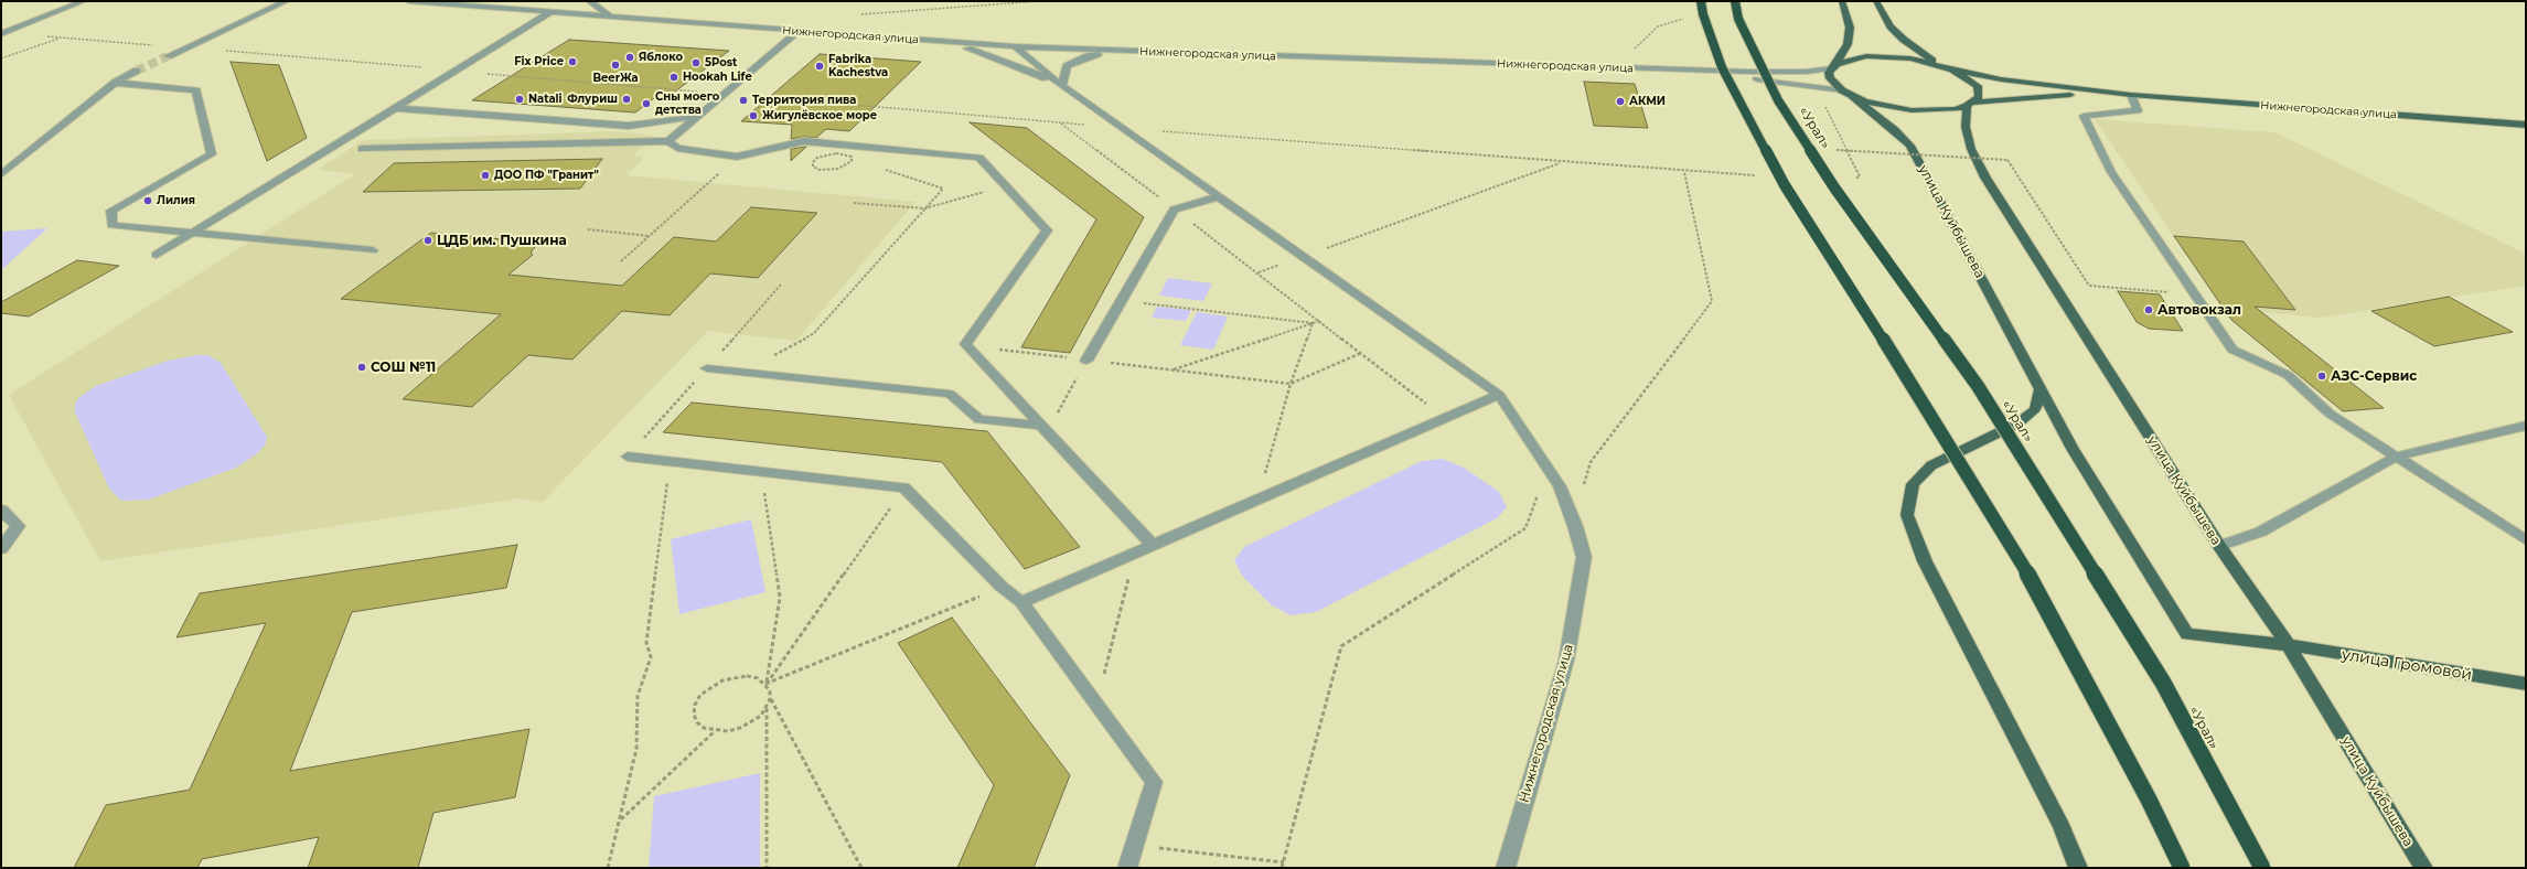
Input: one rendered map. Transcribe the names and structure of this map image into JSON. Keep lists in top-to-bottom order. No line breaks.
{"streets":{"highway":["«Урал»"],"main road":["Нижнегородская улица","улица Куйбышева","улица Громовой"]},"crossings":[["Нижнегородская улица","улица Куйбышева"],["улица Куйбышева","улица Громовой"]],"places":["Яблоко","Fix Price","5Post","BeerЖа","Fabrika Kachestva","Hookah Life","Natali","Флуриш","Территория пива","АКМИ","Сны моего детства","Жигулёвское море","ДОО ПФ \"Гранит\"","Лилия","ЦДБ им. Пушкина","Автовокзал","СОШ №11","АЗС-Сервис"]}
